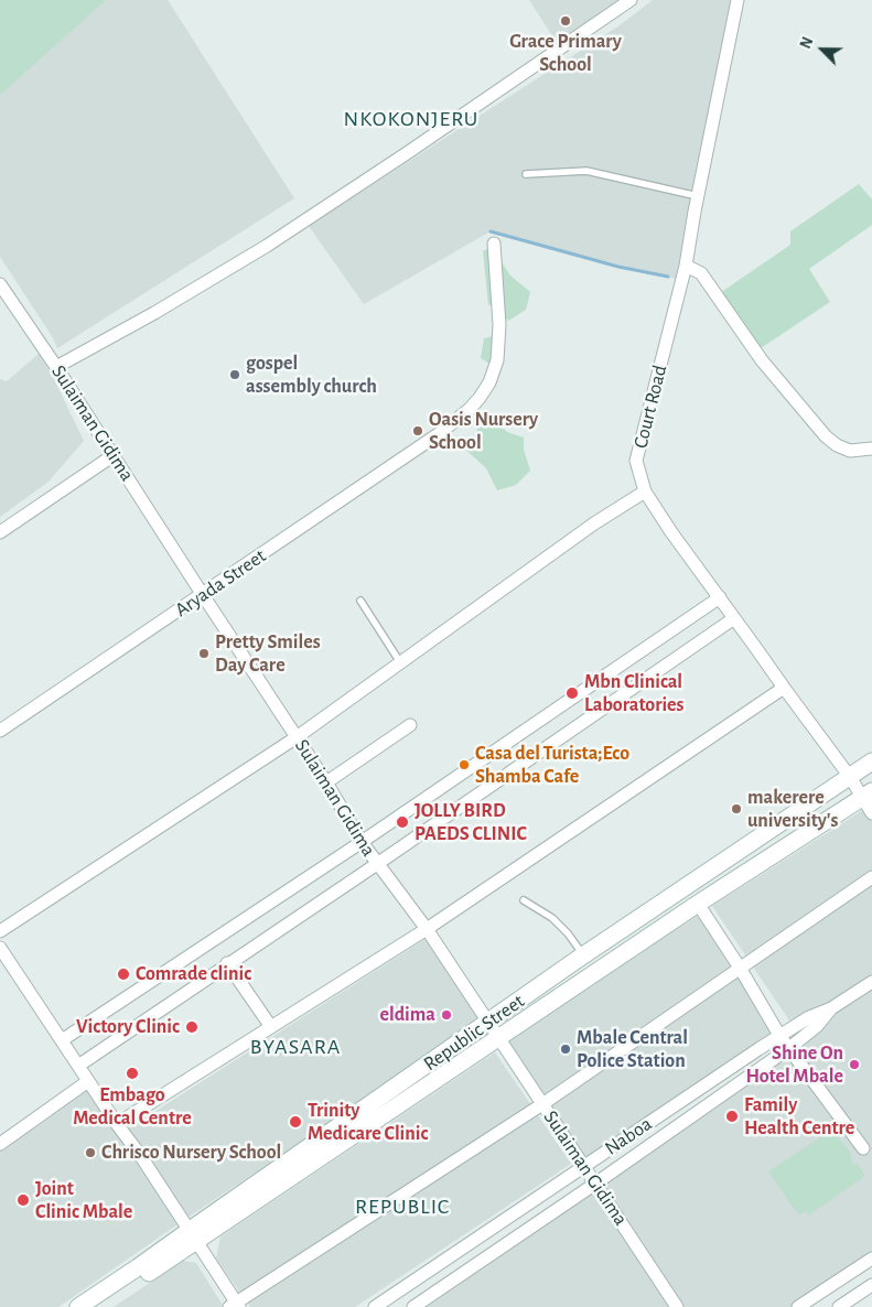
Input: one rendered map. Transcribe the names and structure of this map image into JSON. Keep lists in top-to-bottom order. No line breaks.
{"streets":{"main road":["Republic Street"],"street":["Court Road","Sulaiman Gidima","Aryada Street","Naboa"]},"crossings":[["Court Road","Republic Street"],["Sulaiman Gidima","Aryada Street"],["Sulaiman Gidima","Republic Street"],["Sulaiman Gidima","Naboa"]],"districts":["NKOKONJERU","BYASARA","REPUBLIC"],"places":["Grace Primary School","gospel assembly church","Oasis Nursery School","Pretty Smiles Day Care","Mbn Clinical Laboratories","Casa del Turista;Eco Shamba Cafe","makerere university's","JOLLY BIRD PAEDS CLINIC","Comrade clinic","eldima","Victory Clinic","Mbale Central Police Station","Shine On Hotel Mbale","Embago Medical Centre","Family Health Centre","Trinity Medicare Clinic","Chrisco Nursery School","Joint Clinic Mbale"],"north":"top left"}
